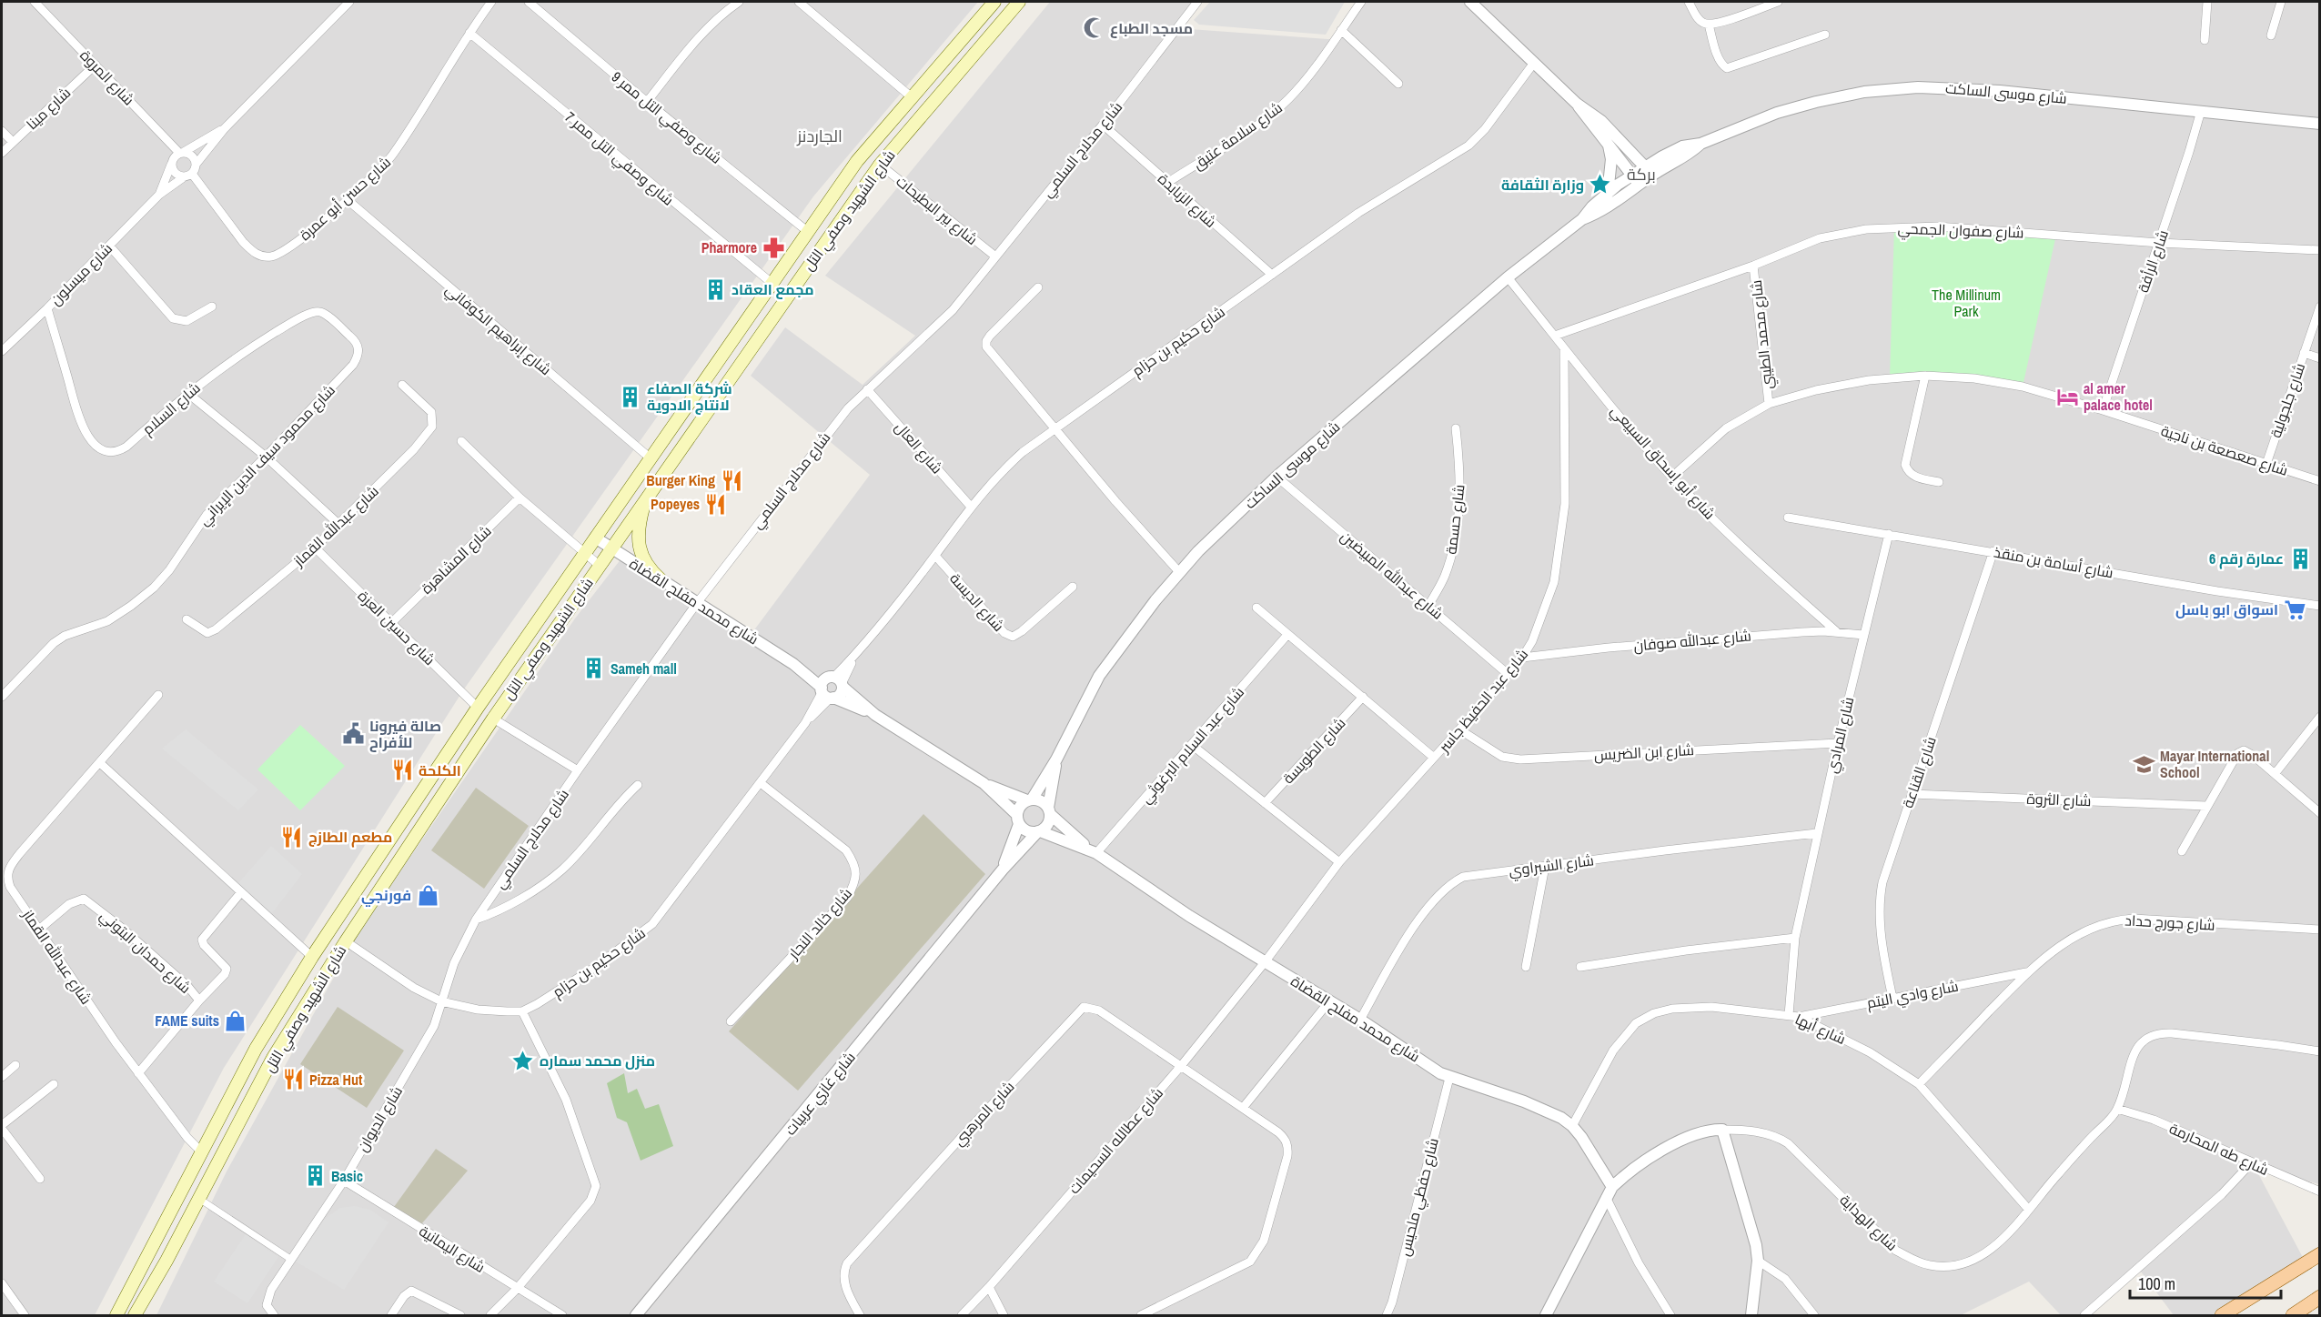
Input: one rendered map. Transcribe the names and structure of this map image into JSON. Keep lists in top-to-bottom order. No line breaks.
{"streets":{"main road":["شارع الشهيد وصفي التل"],"street":["شارع المروة","شارع موسى الساكت","شارع مينا","شارع وصفي التل ممر 9","شارع سلامة عتيق","شارع مدلاج السلمي","شارع وصفي التل ممر 7","شارع حسن أبو عمرة","شارع الزبابدة","شارع بير البطيحات","شارع صفوان الجمحي","شارع الرأفة","شارع ميسلون","شارع إبراهيم الكوفاني","شارع محمد الطيبي","شارع حكيم بن حزام","شارع جلجولية","شارع السلام","شارع العال","شارع صعصعة بن ناجية","شارع محمود سيف الدين الإيراني","شارع أبو إسحاق السبيعي","شارع حسمة","شارع عبدالله القماز","شارع المشاهرة","شارع أسامة بن منقذ","شارع عبدالله المبيضين","شارع محمد مفلح القضاة","شارع الديسة","شارع حسين العزة","شارع عبدالله صوفان","شارع عبد الحفيظ جاسر","شارع المرادي","شارع عبد السلام البرغوثي","شارع الطويسة","شارع ابن الضريس","شارع القناعة","شارع الثروة","شارع الشبراوي","شارع جورج حداد","شارع خالد النجار","شارع حمدان البتوني","شارع وادي اليتم","شارع أبها","شارع غازي عربيات","شارع المرهبي","شارع الديوان","شارع عطالله السحيمات","شارع طه المحارمة","شارع حفظي ملحيس","شارع الهداية","شارع اليمانية"]},"crossings":[["شارع المروة","شارع مينا"],["شارع المروة","شارع حسن أبو عمرة"],["شارع المروة","شارع ميسلون"],["شارع موسى الساكت","شارع الرأفة"],["شارع موسى الساكت","شارع أبو إسحاق السبيعي"],["شارع موسى الساكت","شارع عبدالله المبيضين"],["شارع موسى الساكت","شارع محمد مفلح القضاة"],["شارع موسى الساكت","شارع غازي عربيات"],["شارع وصفي التل ممر 9","شارع الشهيد وصفي التل"],["شارع سلامة عتيق","شارع الزبابدة"],["شارع مدلاج السلمي","شارع الزبابدة"],["شارع مدلاج السلمي","شارع بير البطيحات"],["شارع مدلاج السلمي","شارع العال"],["شارع مدلاج السلمي","شارع محمد مفلح القضاة"],["شارع مدلاج السلمي","شارع الديوان"],["شارع وصفي التل ممر 7","شارع حسن أبو عمرة"],["شارع وصفي التل ممر 7","شارع الشهيد وصفي التل"],["شارع حسن أبو عمرة","شارع ميسلون"],["شارع حسن أبو عمرة","شارع إبراهيم الكوفاني"],["شارع الزبابدة","شارع حكيم بن حزام"],["شارع الشهيد وصفي التل","شارع بير البطيحات"],["شارع الشهيد وصفي التل","شارع إبراهيم الكوفاني"],["شارع الشهيد وصفي التل","شارع عبدالله القماز"],["شارع الشهيد وصفي التل","شارع محمد مفلح القضاة"],["شارع الشهيد وصفي التل","شارع حسين العزة"],["شارع صفوان الجمحي","شارع الرأفة"],["شارع صفوان الجمحي","شارع محمد الطيبي"],["شارع صفوان الجمحي","شارع أبو إسحاق السبيعي"],["شارع الرأفة","شارع صعصعة بن ناجية"],["شارع ميسلون","شارع السلام"],["شارع محمد الطيبي","شارع صعصعة بن ناجية"],["شارع حكيم بن حزام","شارع العال"],["شارع حكيم بن حزام","شارع محمد مفلح القضاة"],["شارع حكيم بن حزام","شارع الديسة"],["شارع حكيم بن حزام","شارع خالد النجار"],["شارع جلجولية","شارع صعصعة بن ناجية"],["شارع السلام","شارع محمود سيف الدين الإيراني"],["شارع صعصعة بن ناجية","شارع أبو إسحاق السبيعي"],["شارع أبو إسحاق السبيعي","شارع عبدالله صوفان"],["شارع أبو إسحاق السبيعي","شارع عبد الحفيظ جاسر"],["شارع حسمة","شارع عبدالله المبيضين"],["شارع عبدالله القماز","شارع حسين العزة"],["شارع عبدالله القماز","شارع حمدان البتوني"],["شارع المشاهرة","شارع حسين العزة"],["شارع أسامة بن منقذ","شارع المرادي"],["شارع أسامة بن منقذ","شارع القناعة"],["شارع عبدالله المبيضين","شارع عبد الحفيظ جاسر"],["شارع محمد مفلح القضاة","شارع عبد الحفيظ جاسر"],["شارع محمد مفلح القضاة","شارع عبد السلام البرغوثي"],["شارع محمد مفلح القضاة","شارع الشبراوي"],["شارع محمد مفلح القضاة","شارع أبها"],["شارع محمد مفلح القضاة","شارع غازي عربيات"],["شارع محمد مفلح القضاة","شارع عطالله السحيمات"],["شارع محمد مفلح القضاة","شارع حفظي ملحيس"],["شارع محمد مفلح القضاة","شارع الهداية"],["شارع عبدالله صوفان","شارع عبد الحفيظ جاسر"],["شارع عبدالله صوفان","شارع المرادي"],["شارع عبد الحفيظ جاسر","شارع ابن الضريس"],["شارع عبد الحفيظ جاسر","شارع عطالله السحيمات"],["شارع المرادي","شارع ابن الضريس"],["شارع المرادي","شارع الشبراوي"],["شارع المرادي","شارع أبها"],["شارع القناعة","شارع الثروة"],["شارع القناعة","شارع وادي اليتم"],["شارع جورج حداد","شارع وادي اليتم"],["شارع جورج حداد","شارع أبها"],["شارع وادي اليتم","شارع أبها"],["شارع أبها","شارع الهداية"],["شارع المرهبي","شارع عطالله السحيمات"],["شارع الديوان","شارع اليمانية"],["شارع طه المحارمة","شارع الهداية"]],"districts":["الجاردنز","بركة"],"parks":["The Millinum Park"],"places":{"mosque":["مسجد الطباع"],"place":["وزارة الثقافة","منزل محمد سماره"],"pharmacy":["Pharmore"],"building":["مجمع العقاد","شركة الصفاء لانتاج الادوية","عمارة رقم 6","Sameh mall","Basic"],"hotel":["al amer palace hotel"],"restaurant":["Burger King","Popeyes","الكلحة","مطعم الطازج","Pizza Hut"],"supermarket":["اسواق ابو باسل"],"public building":["صالة فيرونا للأفراح"],"school or university":["Mayar International School"],"shop":["فورنجي","FAME suits"]},"scale_bar":"100 m"}
